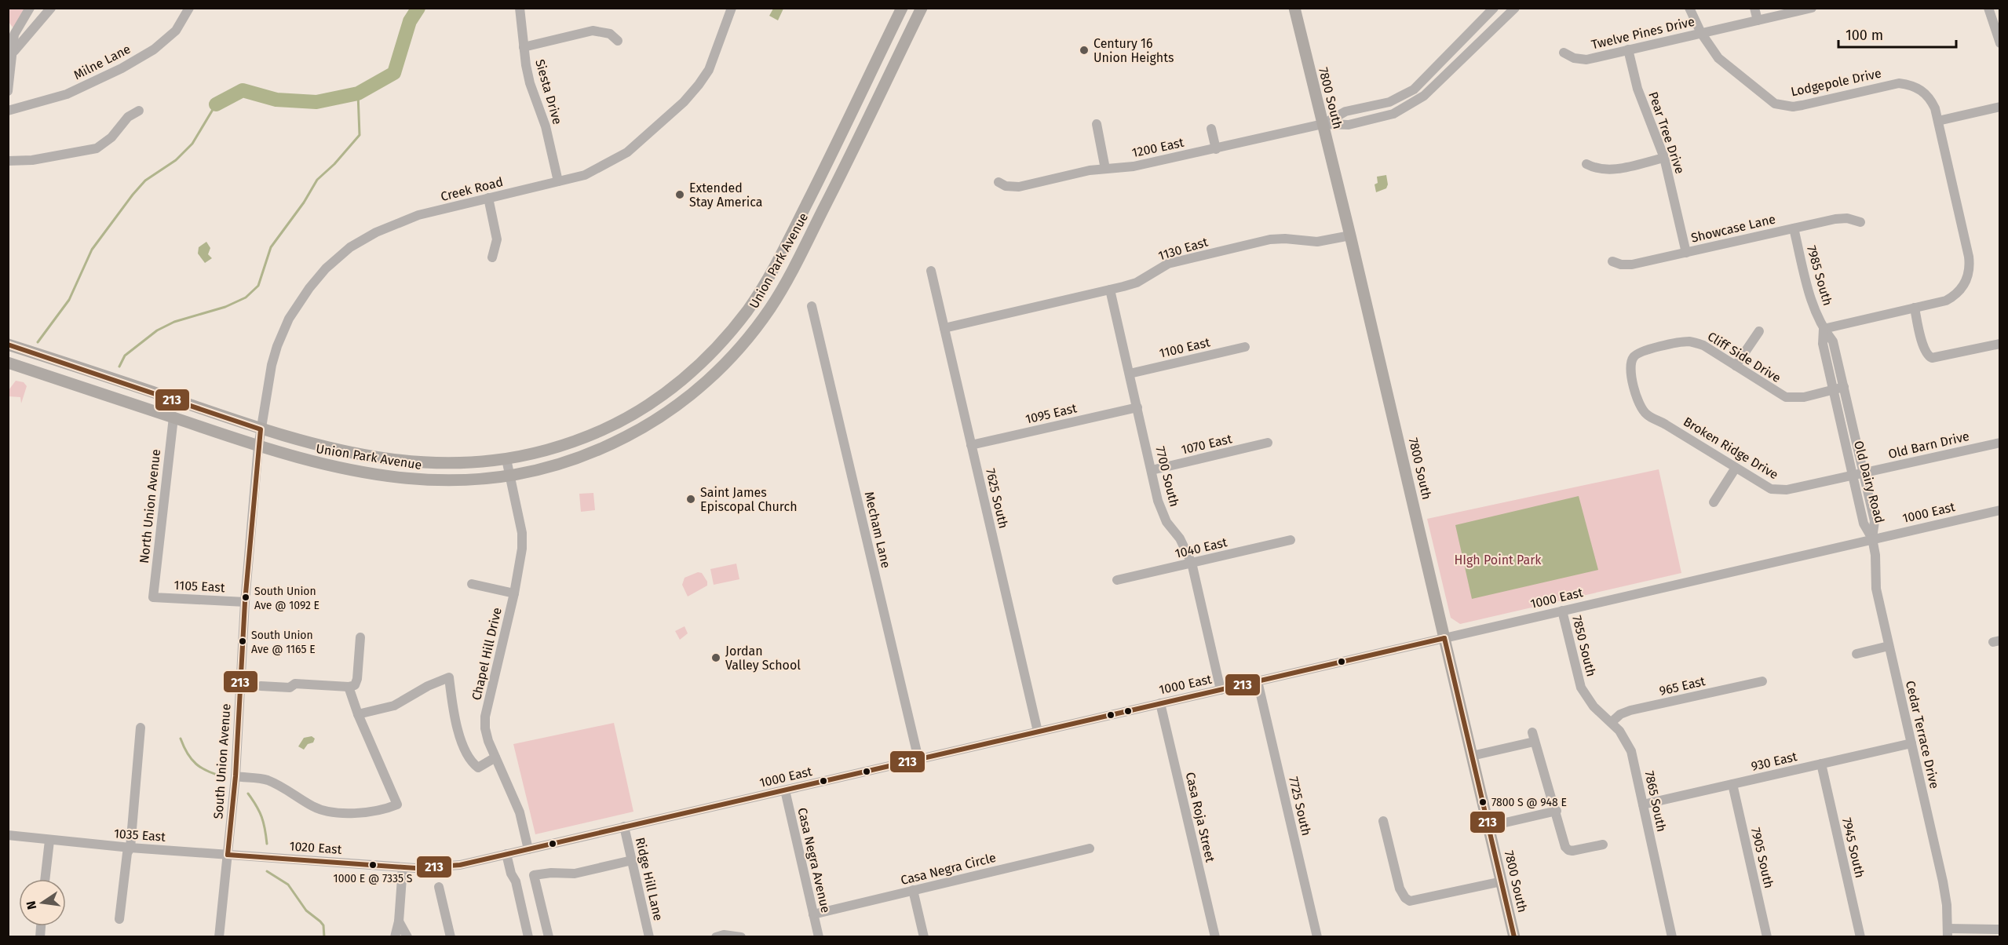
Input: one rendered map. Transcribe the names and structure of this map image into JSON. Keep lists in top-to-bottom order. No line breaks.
{"streets":{"main road":["7800 South","Union Park Avenue"],"street":["Twelve Pines Drive","Milne Lane","Lodgepole Drive","Siesta Drive","Pear Tree Drive","1200 East","Creek Road","Showcase Lane","1130 East","7985 South","1100 East","Cliff Side Drive","1095 East","1070 East","Old Barn Drive","Broken Ridge Drive","7700 South","Old Dairy Road","7625 South","North Union Avenue","1000 East","Mecham Lane","1040 East","1105 East","7850 South","Chapel Hill Drive","965 East","Cedar Terrace Drive","South Union Avenue","930 East","7865 South","7725 South","Casa Roja Street","1035 East","1020 East","7945 South","7905 South","Casa Negra Avenue","Casa Negra Circle","Ridge Hill Lane"]},"crossings":[["Twelve Pines Drive","Lodgepole Drive"],["Twelve Pines Drive","Pear Tree Drive"],["Siesta Drive","Creek Road"],["7800 South","1200 East"],["7800 South","1130 East"],["7800 South","1000 East"],["Pear Tree Drive","Showcase Lane"],["Creek Road","Union Park Avenue"],["Creek Road","South Union Avenue"],["Showcase Lane","7985 South"],["1130 East","7700 South"],["1130 East","7625 South"],["Union Park Avenue","North Union Avenue"],["Union Park Avenue","Chapel Hill Drive"],["Union Park Avenue","South Union Avenue"],["7985 South","Old Dairy Road"],["1100 East","7700 South"],["Cliff Side Drive","Broken Ridge Drive"],["Cliff Side Drive","Old Dairy Road"],["1095 East","7700 South"],["1095 East","7625 South"],["1070 East","7700 South"],["Old Barn Drive","Broken Ridge Drive"],["Old Barn Drive","Old Dairy Road"],["Broken Ridge Drive","Old Dairy Road"],["7700 South","1000 East"],["7700 South","1040 East"],["Old Dairy Road","1000 East"],["Old Dairy Road","Cedar Terrace Drive"],["7625 South","1000 East"],["North Union Avenue","1105 East"],["1000 East","Mecham Lane"],["1000 East","7850 South"],["1000 East","Chapel Hill Drive"],["1000 East","Cedar Terrace Drive"],["1000 East","7725 South"],["1000 East","Casa Roja Street"],["1000 East","1020 East"],["1000 East","Casa Negra Avenue"],["1000 East","Ridge Hill Lane"],["1105 East","South Union Avenue"],["7850 South","7865 South"],["965 East","7865 South"],["Cedar Terrace Drive","930 East"],["South Union Avenue","1035 East"],["South Union Avenue","1020 East"],["930 East","7865 South"],["930 East","7945 South"],["930 East","7905 South"],["1035 East","1020 East"],["Casa Negra Avenue","Casa Negra Circle"]],"parks":["HIgh Point Park"],"places":["Century 16 Union Heights","Extended Stay America","Saint James Episcopal Church","South Union Ave @ 1092 E","South Union Ave @ 1165 E","Jordan Valley School","7800 S @ 948 E","1000 E @ 7335 S"],"lines":["transit line 213"],"scale_bar":"100 m","north":"left"}
